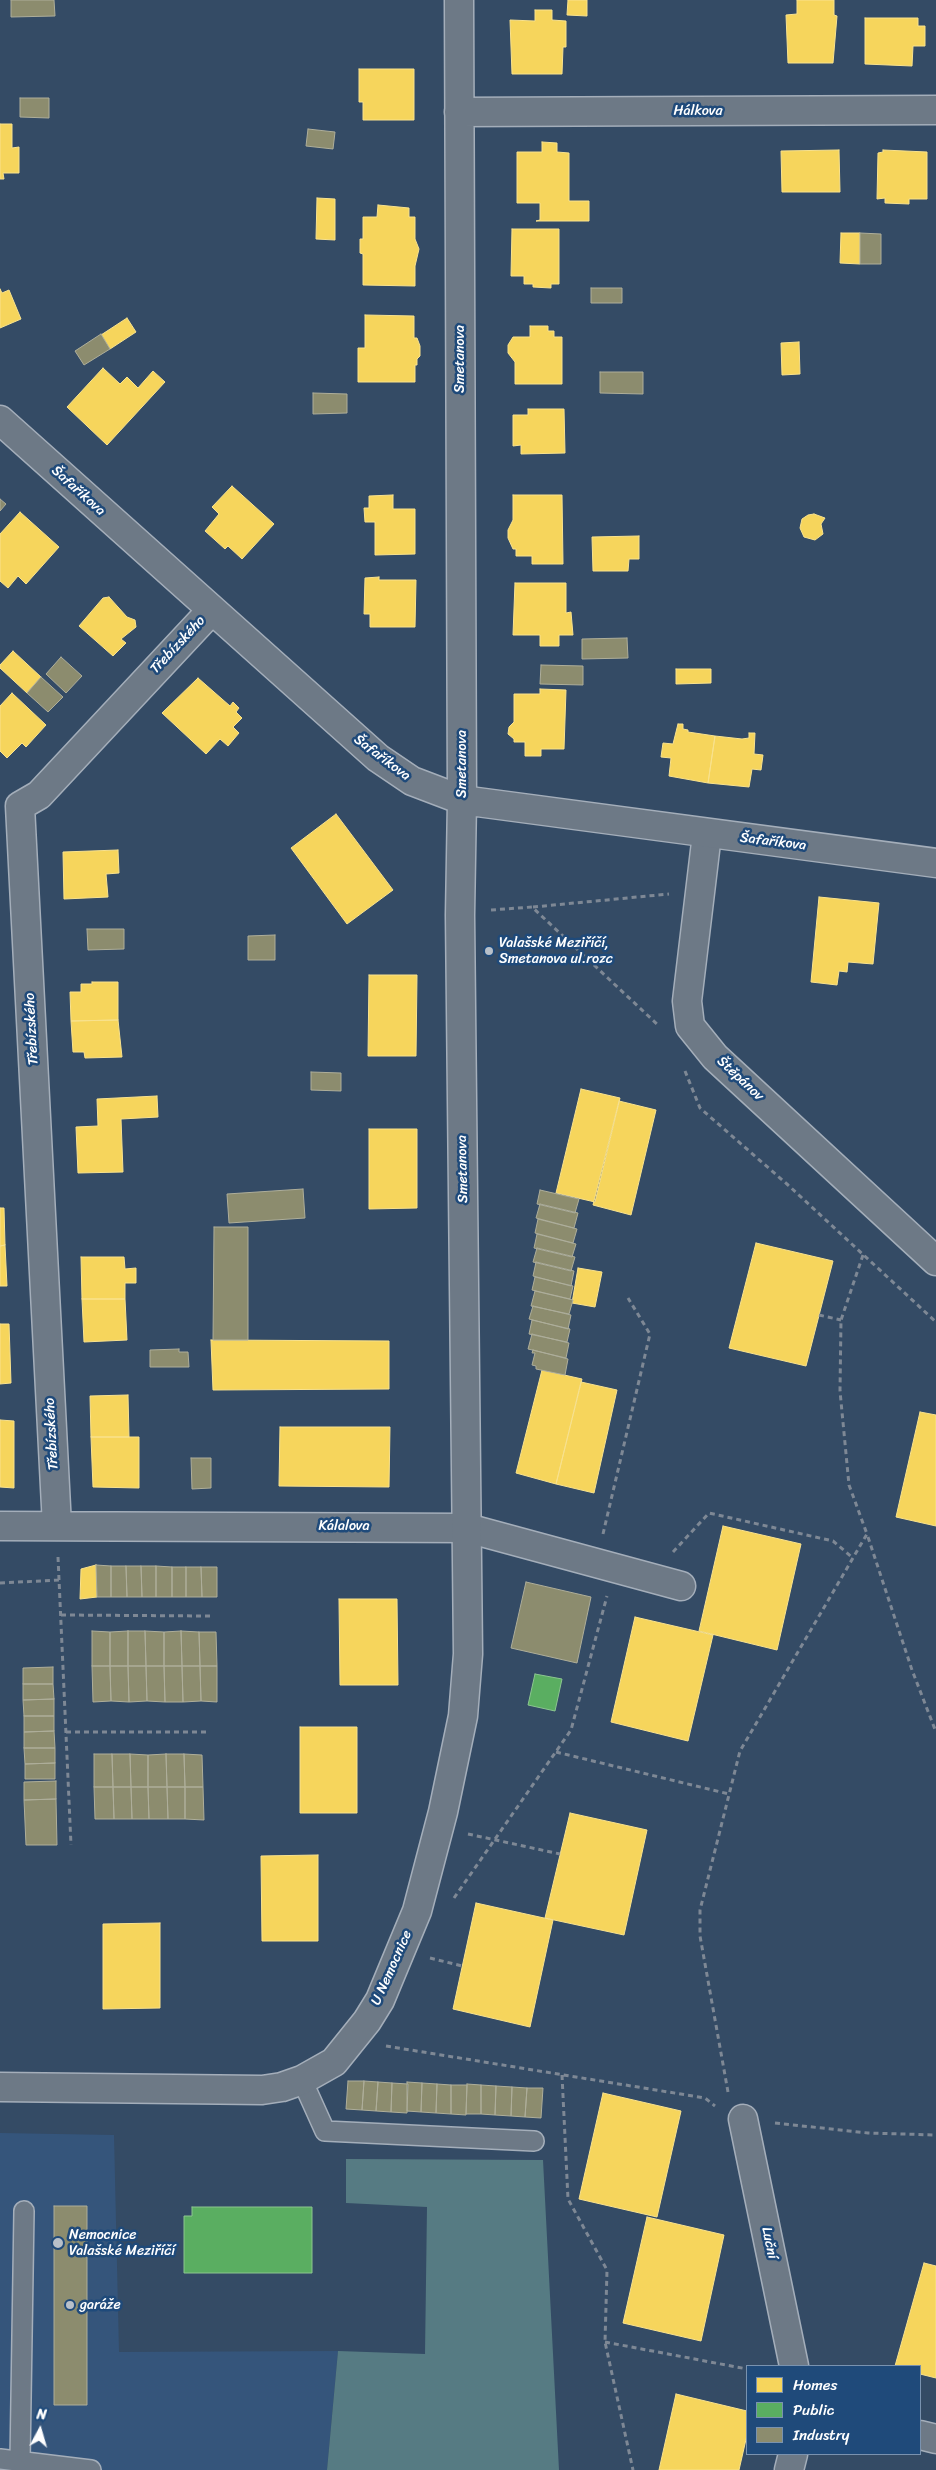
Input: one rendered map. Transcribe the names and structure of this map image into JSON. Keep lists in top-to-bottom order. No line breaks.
{"streets":{"street":["Hálkova","Smetanova","Šafaříkova","Třebízského","Štěpánov","Kálalova","U Nemocnice","Luční"]},"crossings":[["Hálkova","Smetanova"],["Smetanova","Šafaříkova"],["Smetanova","Kálalova"],["Smetanova","U Nemocnice"],["Šafaříkova","Třebízského"],["Šafaříkova","Štěpánov"],["Třebízského","Kálalova"],["Kálalova","U Nemocnice"]],"places":["Valašské Meziříčí, Smetanova ul.rozc","Nemocnice Valašské Meziříčí","garáže"],"legend":["Homes","Public","Industry"],"north":"top"}
